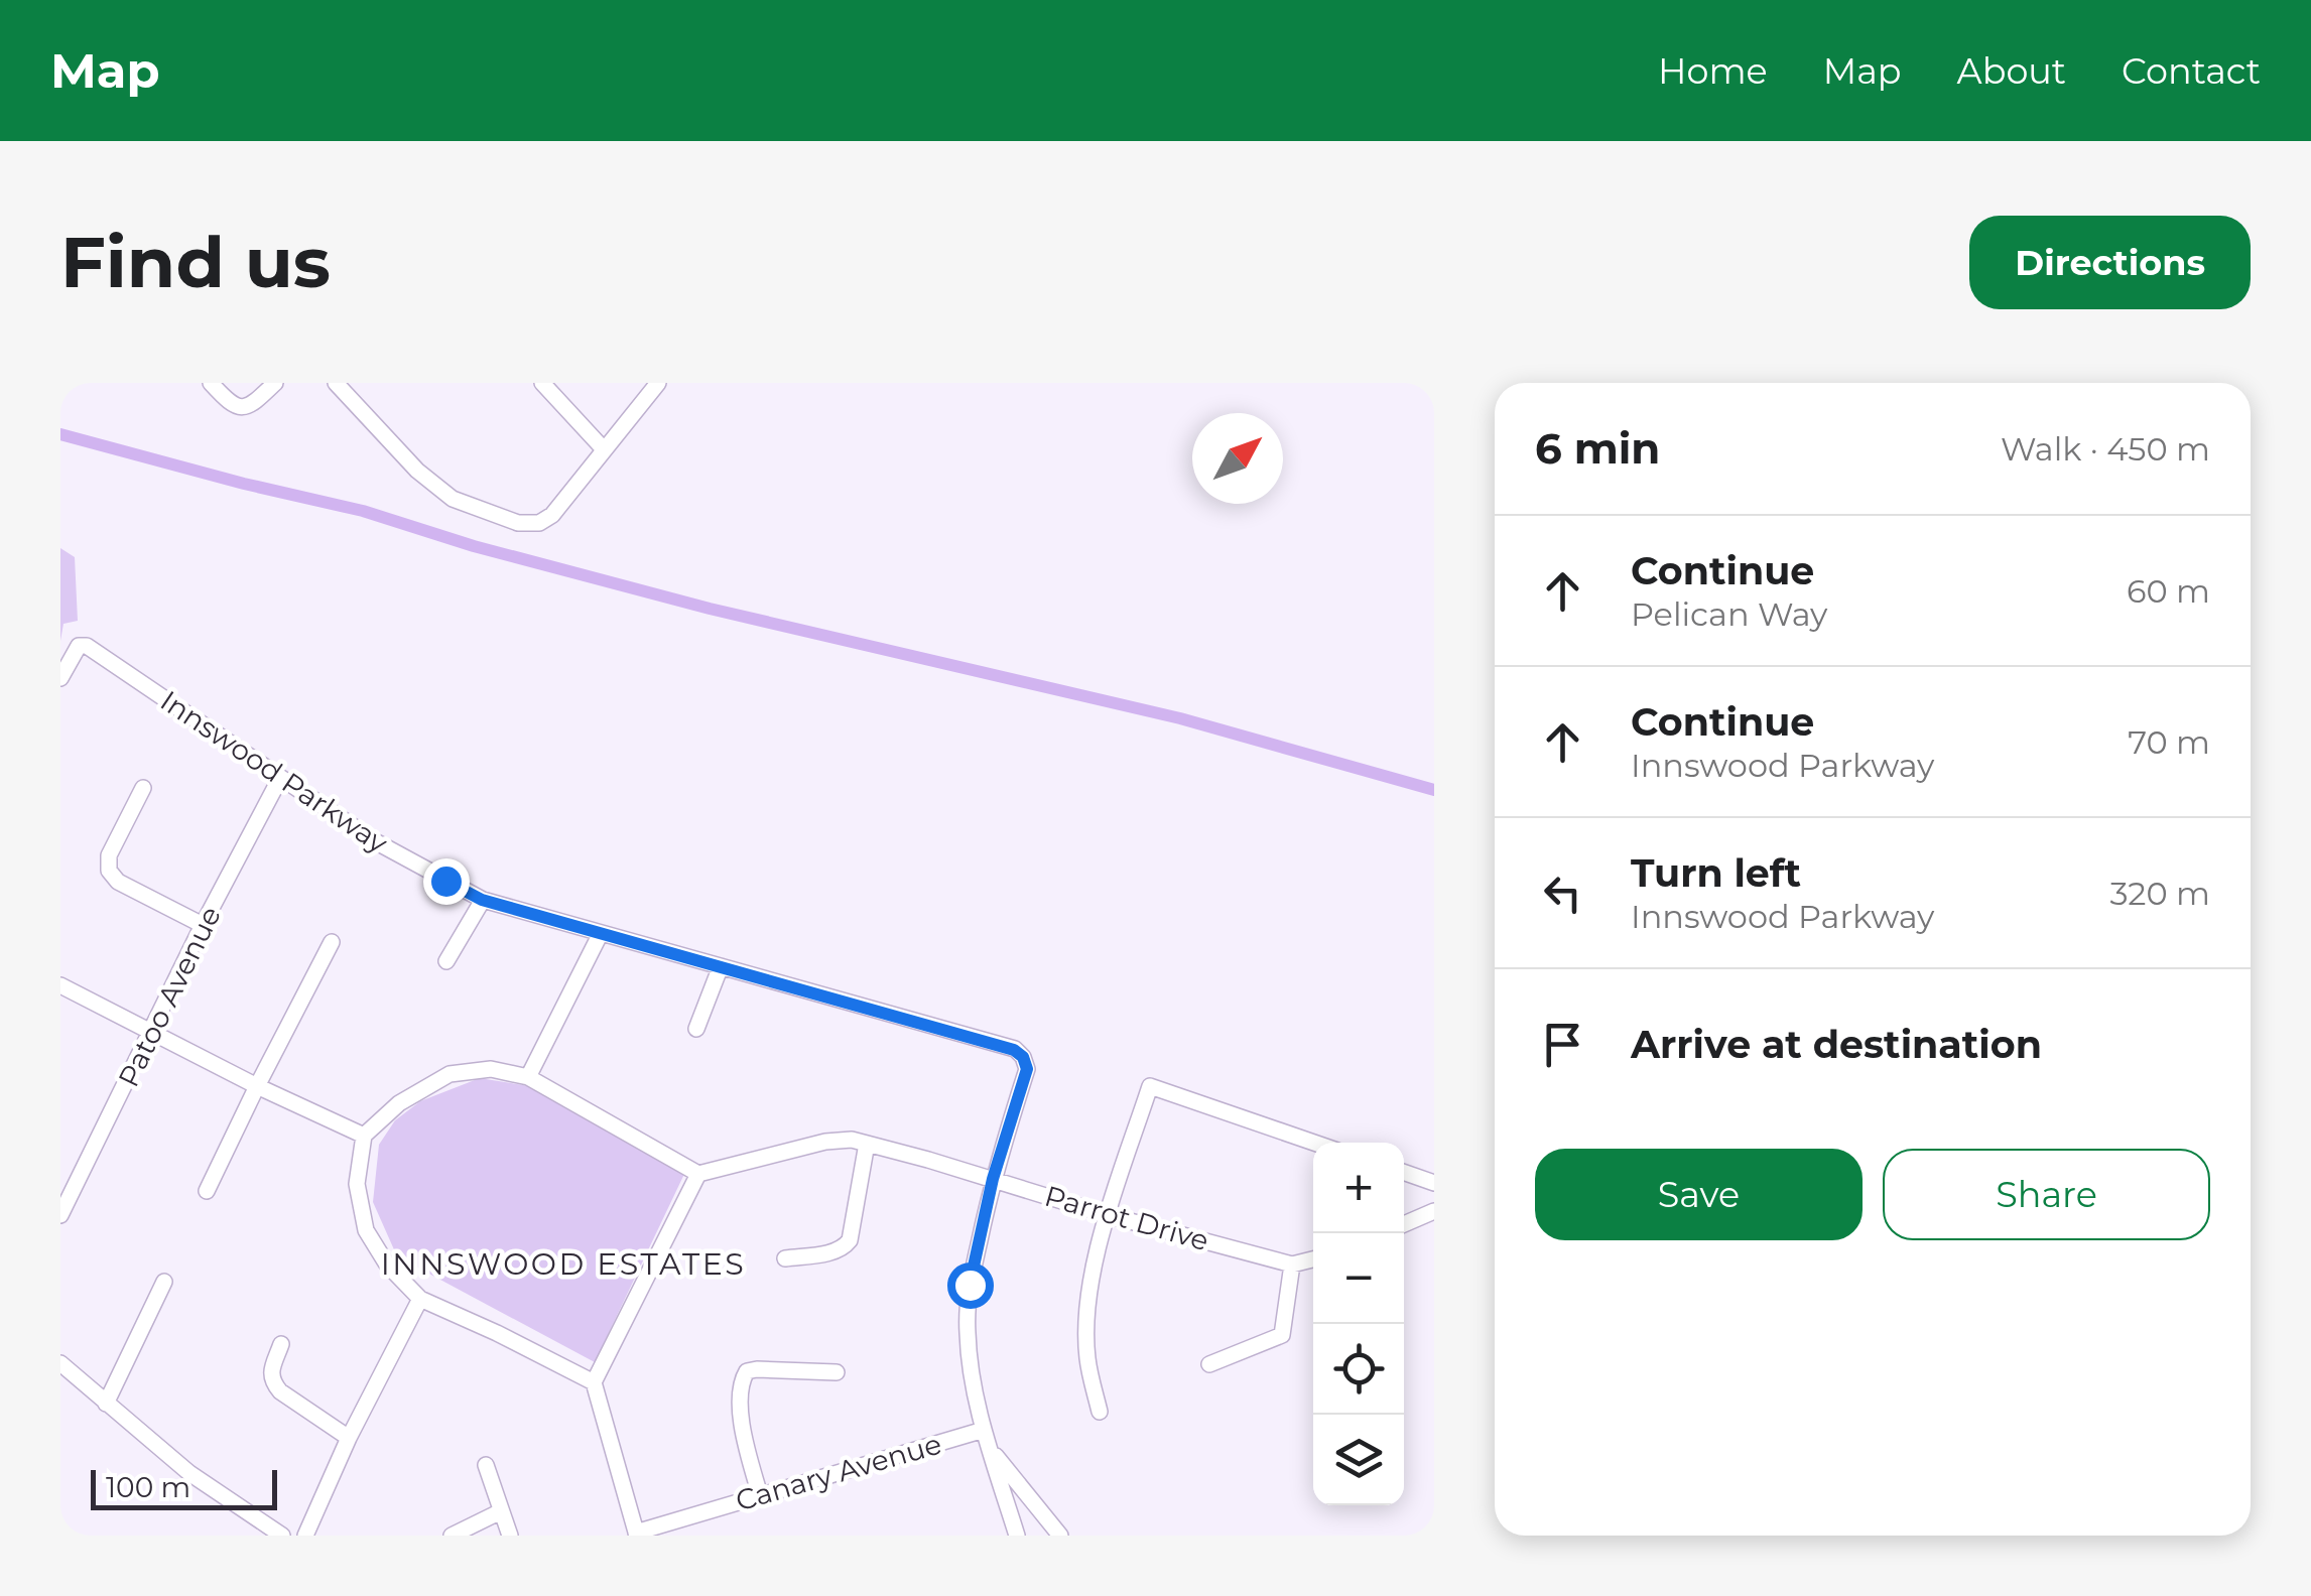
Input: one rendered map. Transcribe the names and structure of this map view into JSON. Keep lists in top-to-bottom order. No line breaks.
{"streets":{"street":["Innswood Parkway","Patoo Avenue","Parrot Drive","Canary Avenue"]},"crossings":[["Innswood Parkway","Patoo Avenue"],["Innswood Parkway","Parrot Drive"]],"districts":["INNSWOOD ESTATES"],"scale_bar":"100 m","north":"top right","page":{"header":"Map","nav":["Home","Map","About","Contact"],"buttons":["Directions",["Save","Share"]],"title":"Find us","heading":["6 min","Walk · 450 m"],"list":[["Continue","Pelican Way","60 m"],["Continue","Innswood Parkway","70 m"],["Turn left","Innswood Parkway","320 m"],"Arrive at destination"],"map_buttons":["+","−"],"scale":"100 m"}}
